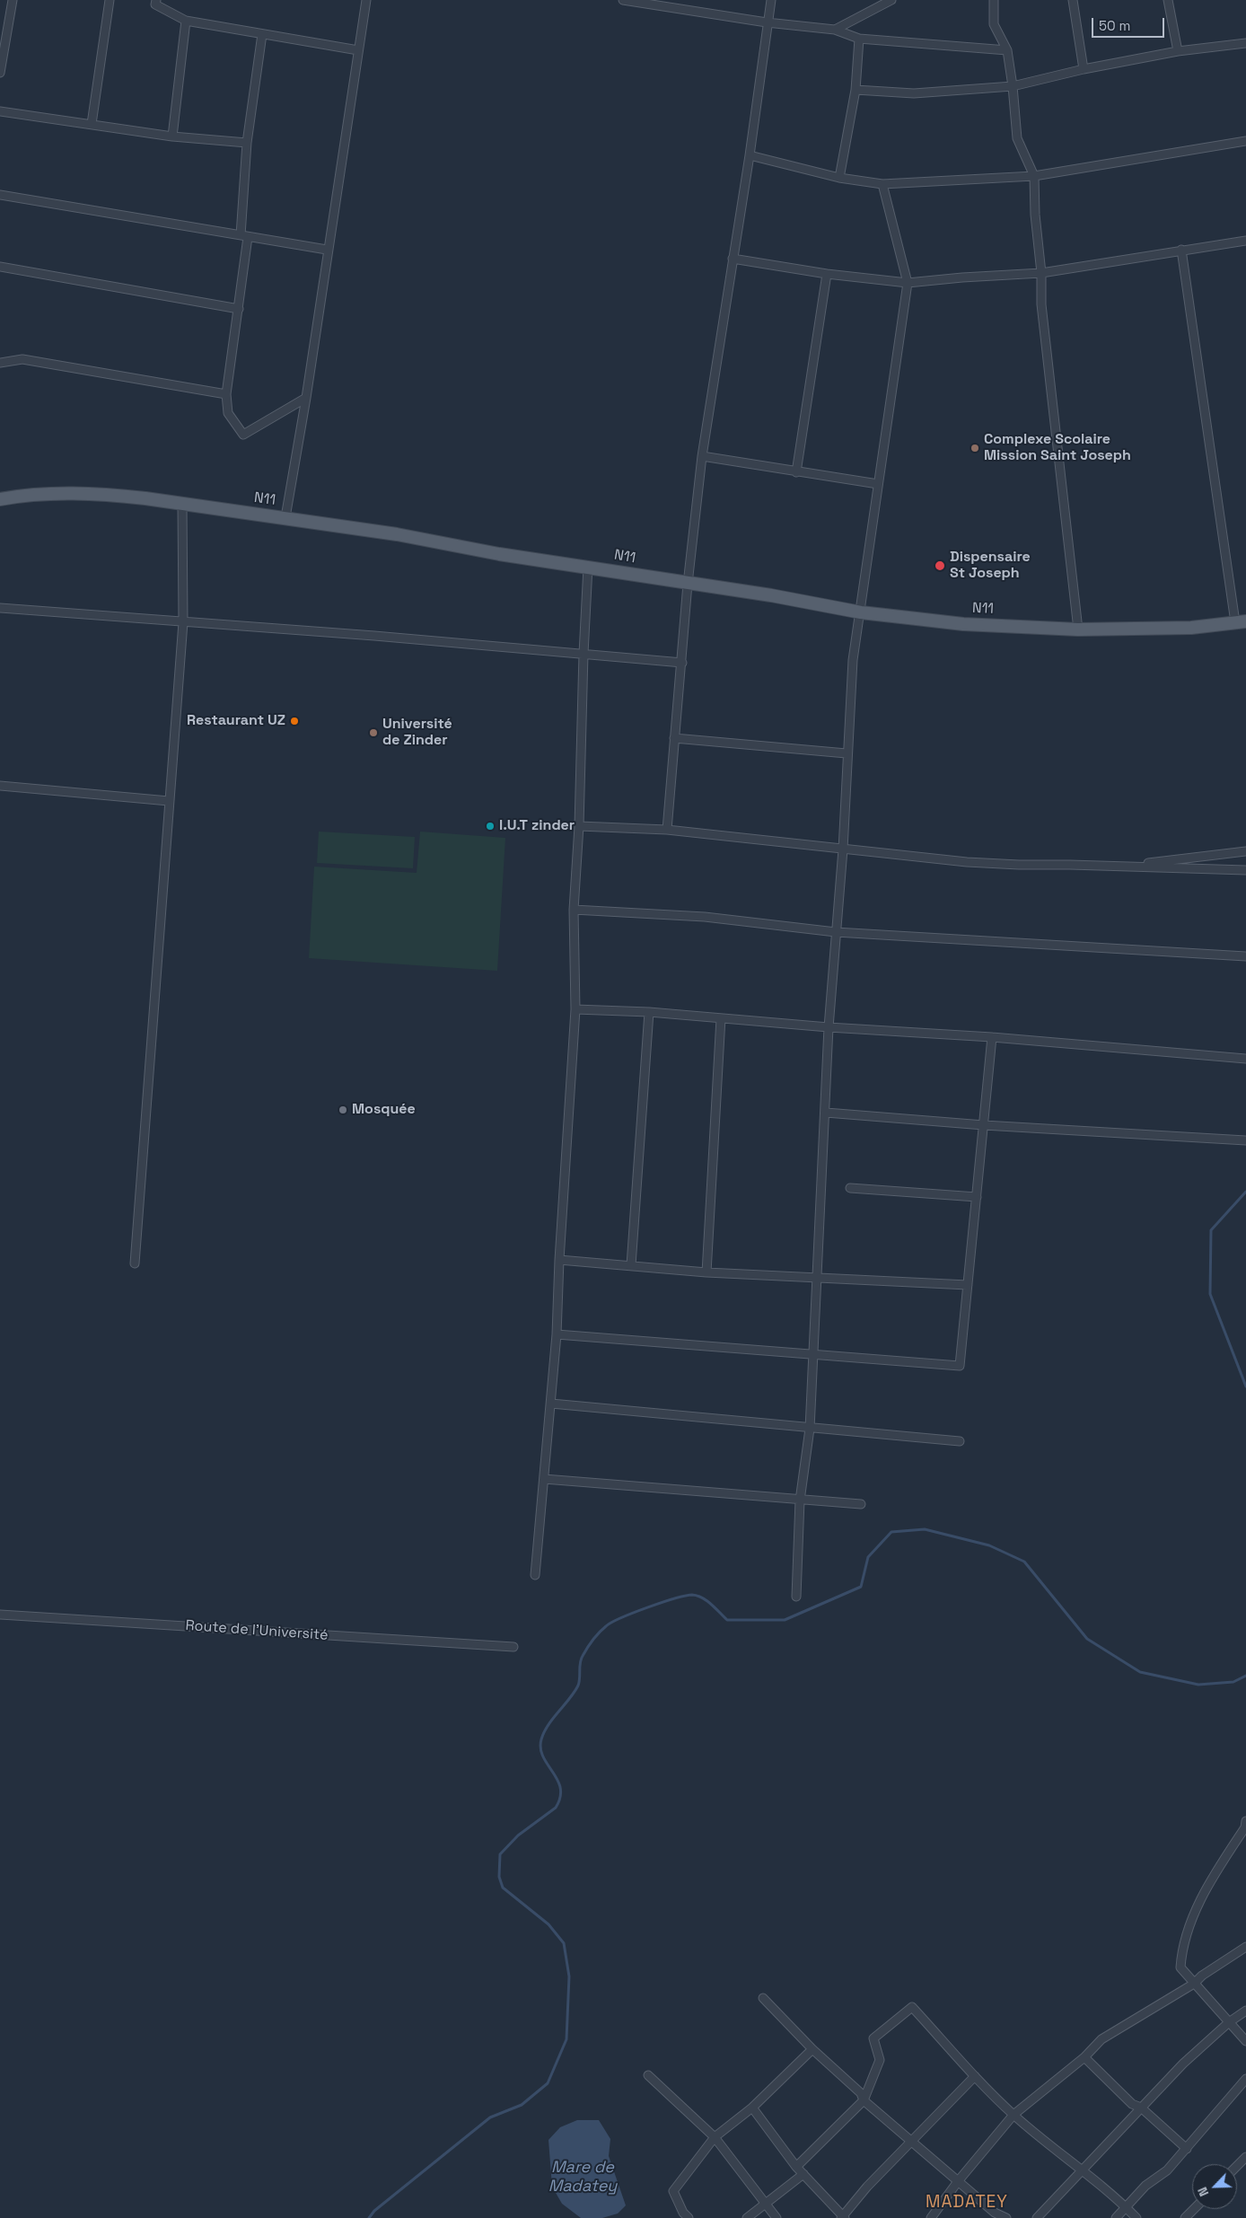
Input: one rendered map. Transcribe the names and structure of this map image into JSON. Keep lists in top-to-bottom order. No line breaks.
{"streets":{"main road":["N11"],"street":["Route de l'Université"]},"districts":["MADATEY"],"water":["Mare de Madatey"],"places":["Complexe Scolaire Mission Saint Joseph","Dispensaire St Joseph","Restaurant UZ","Université de Zinder","I.U.T zinder","Mosquée"],"scale_bar":"50 m","north":"bottom left"}
